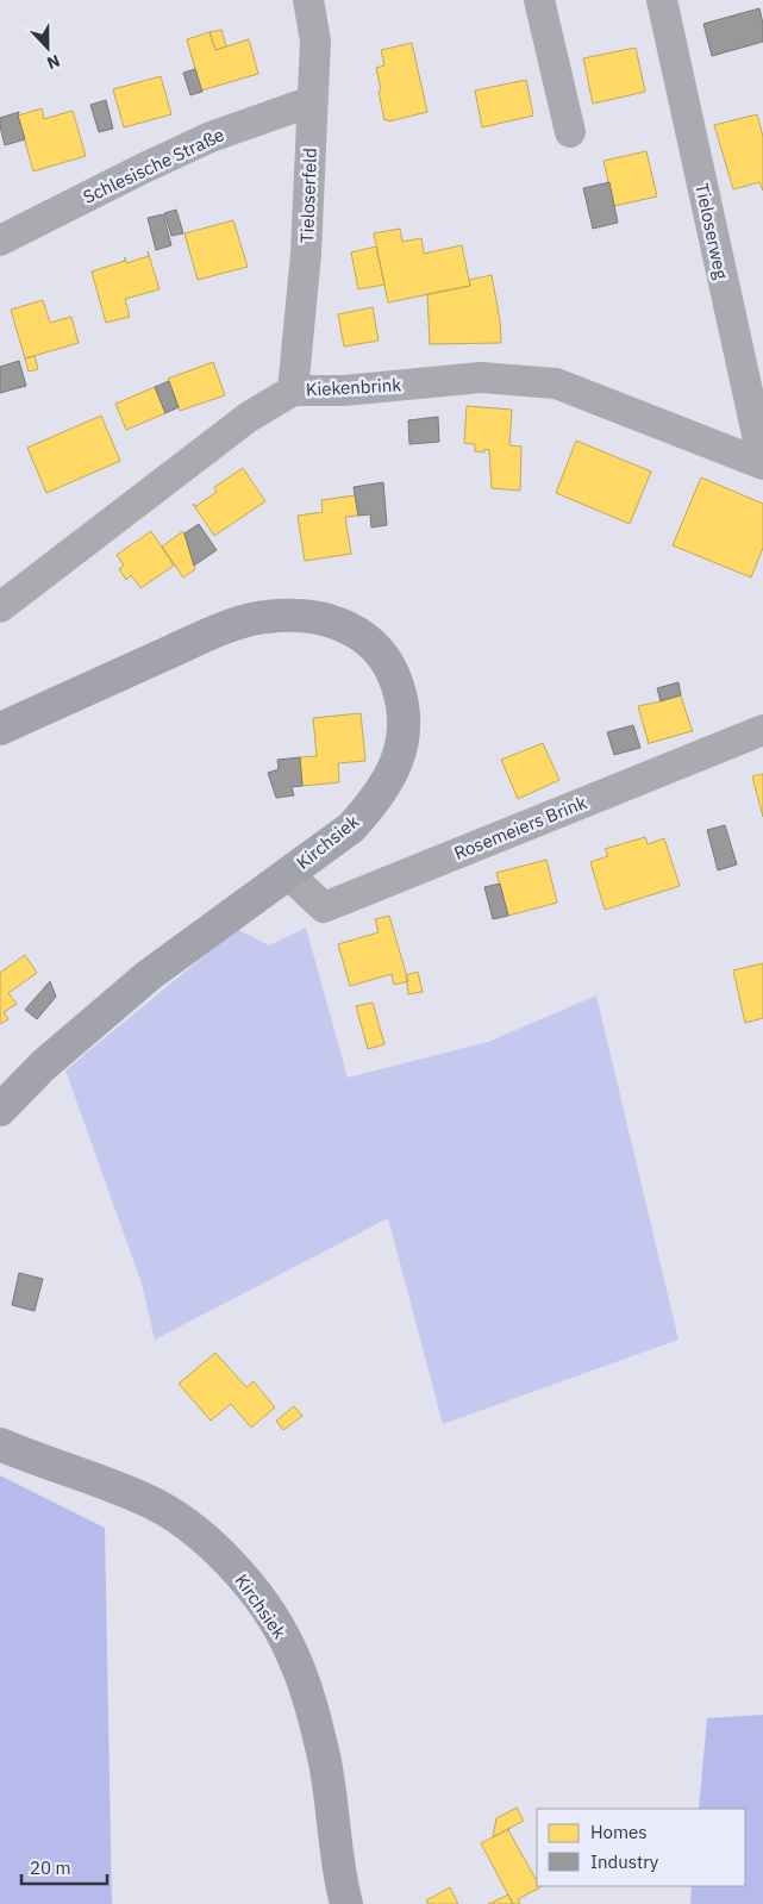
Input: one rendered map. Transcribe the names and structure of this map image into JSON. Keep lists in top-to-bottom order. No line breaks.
{"streets":{"main road":["Kirchsiek"],"street":["Schlesische Straße","Tieloserfeld","Tieloserweg","Kiekenbrink","Rosemeiers Brink"]},"crossings":[["Schlesische Straße","Tieloserfeld"],["Tieloserfeld","Kiekenbrink"],["Tieloserweg","Kiekenbrink"],["Rosemeiers Brink","Kirchsiek"]],"legend":["Homes","Industry"],"scale_bar":"20 m","north":"bottom"}
